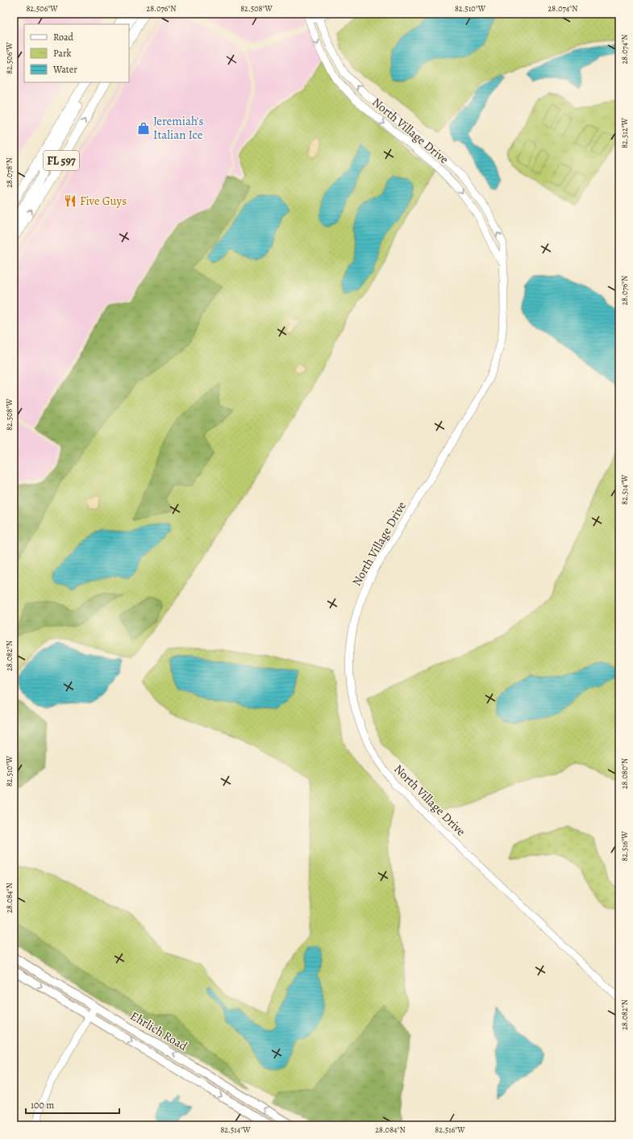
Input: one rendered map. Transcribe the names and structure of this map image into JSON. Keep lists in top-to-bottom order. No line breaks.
{"streets":{"main road":["FL 597","Ehrlich Road"],"street":["North Village Drive"]},"places":{"shop":["Jeremiah's Italian Ice"],"restaurant":["Five Guys"]},"legend":["Road","Park","Water"],"scale_bar":"100 m","coordinates":["82.506°W","28.076°N","82.508°W","82.510°W","28.074°N","82.512°W","28.078°N","82.514°W","28.082°N","28.080°N","82.516°W","28.084°N"]}
